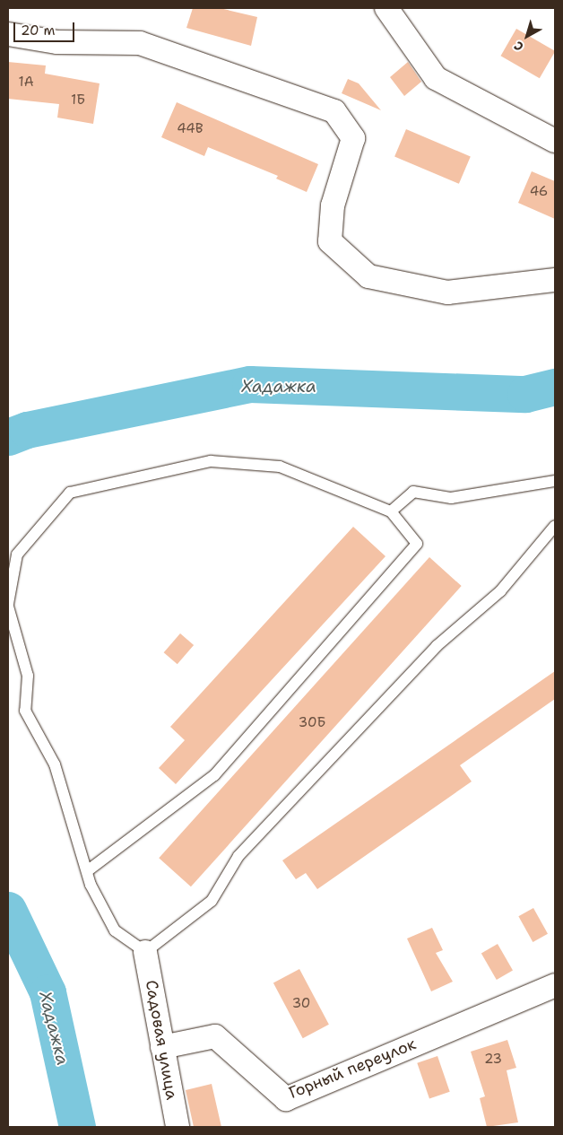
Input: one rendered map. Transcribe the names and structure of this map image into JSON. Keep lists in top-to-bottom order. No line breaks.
{"streets":{"street":["Садовая улица","Горный переулок"]},"crossings":[["Садовая улица","Горный переулок"]],"water":["Хадажка"],"house_numbers":["1А","1Б","44В","46","30Б","30","23"],"scale_bar":"20 m","north":"bottom left"}
